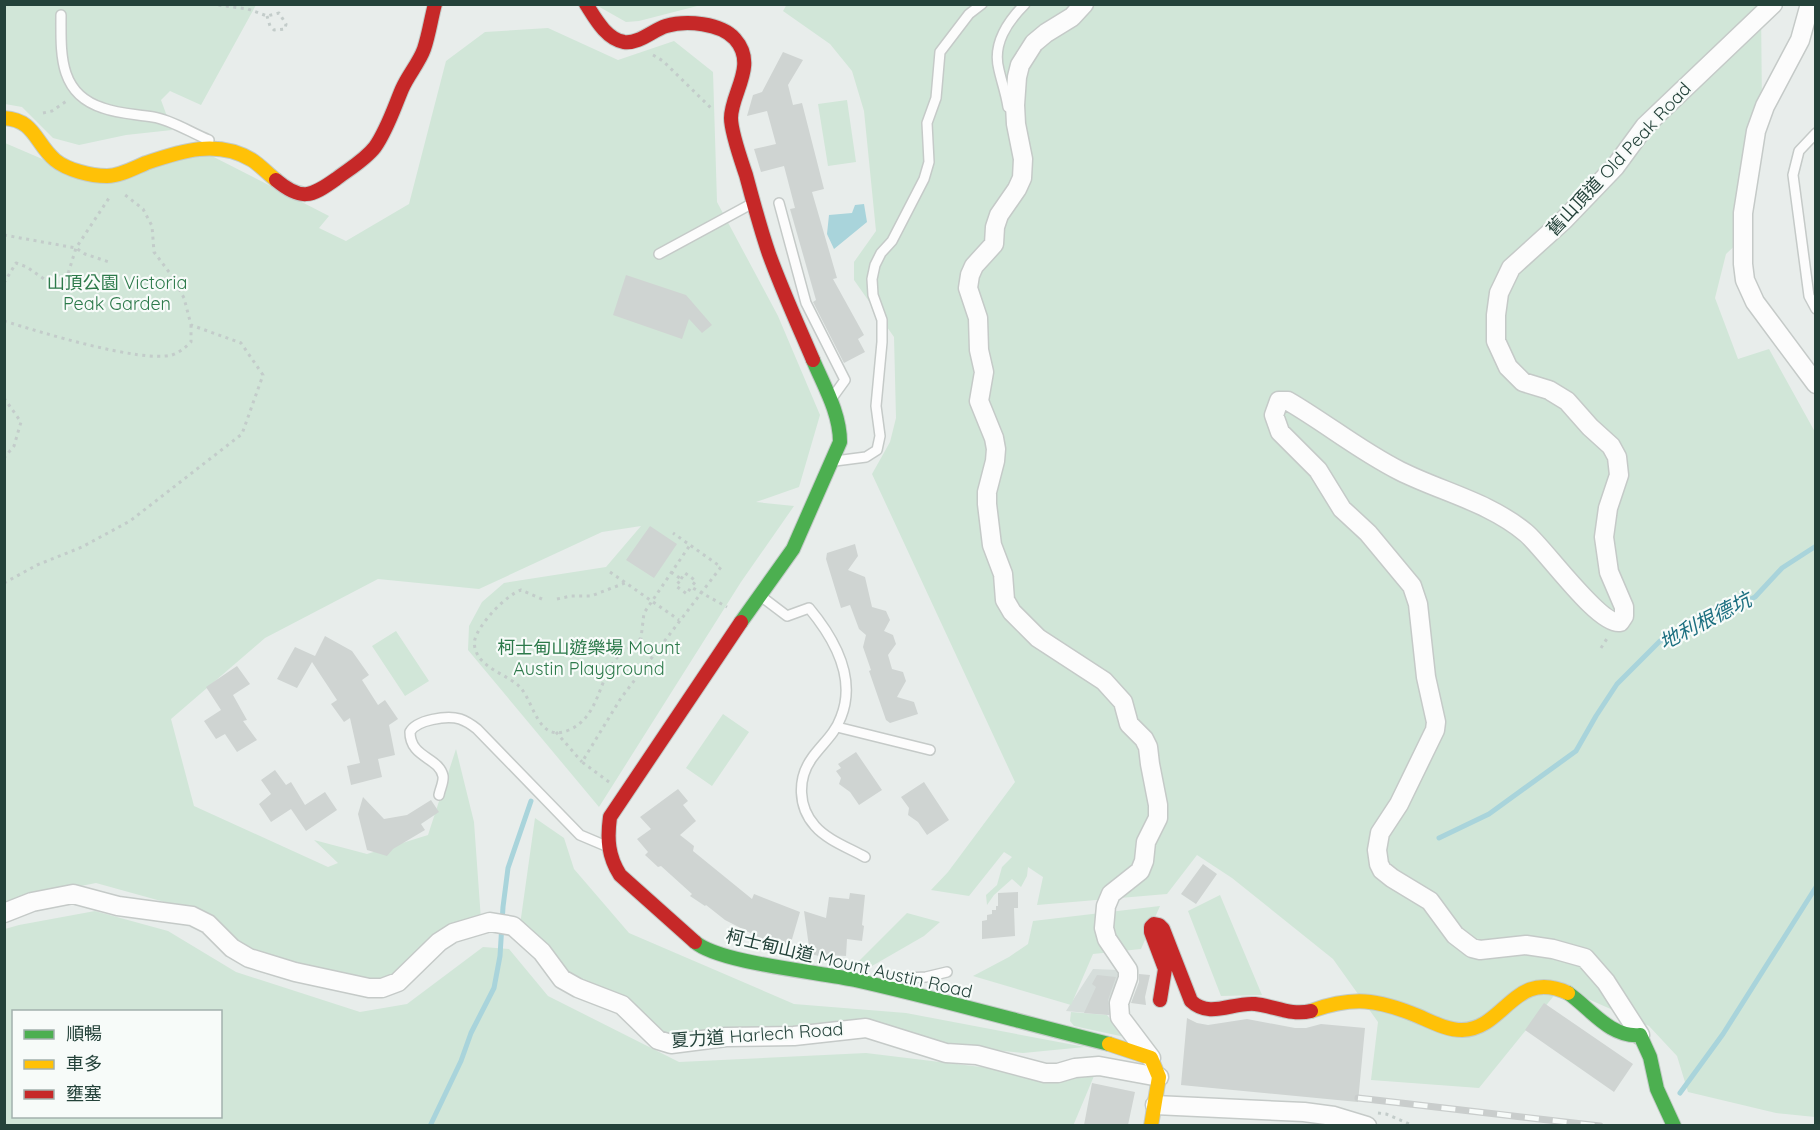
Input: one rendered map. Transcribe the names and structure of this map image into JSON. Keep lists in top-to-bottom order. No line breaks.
{"streets":{"street":["舊山頂道 Old Peak Road","柯士甸山道 Mount Austin Road","夏力道 Harlech Road"]},"water":["地利根德坑"],"parks":["山頂公園 Victoria Peak Garden","柯士甸山遊樂場 Mount Austin Playground"],"legend":["順暢","車多","壅塞"]}
